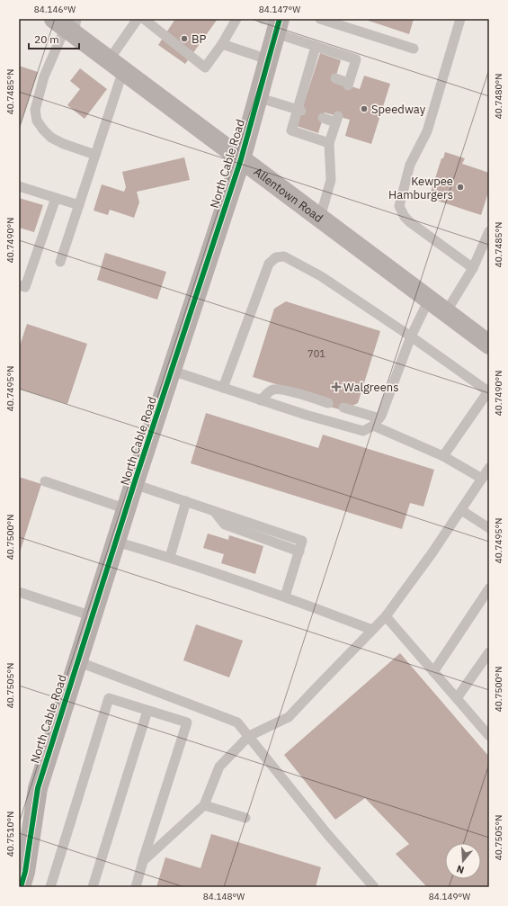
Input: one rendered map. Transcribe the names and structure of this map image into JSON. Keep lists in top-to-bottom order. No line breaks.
{"streets":{"street":["North Cable Road","Allentown Road"]},"crossings":[["North Cable Road","Allentown Road"]],"places":{"other":["BP","Speedway","Kewpee Hamburgers"],"health":["Walgreens"]},"house_numbers":["701"],"scale_bar":"20 m","north":"bottom","coordinates":["84.146°W","84.147°W","40.7485°N","40.7480°N","40.7490°N","40.7495°N","40.7500°N","40.7505°N","40.7510°N","84.148°W","84.149°W"]}
